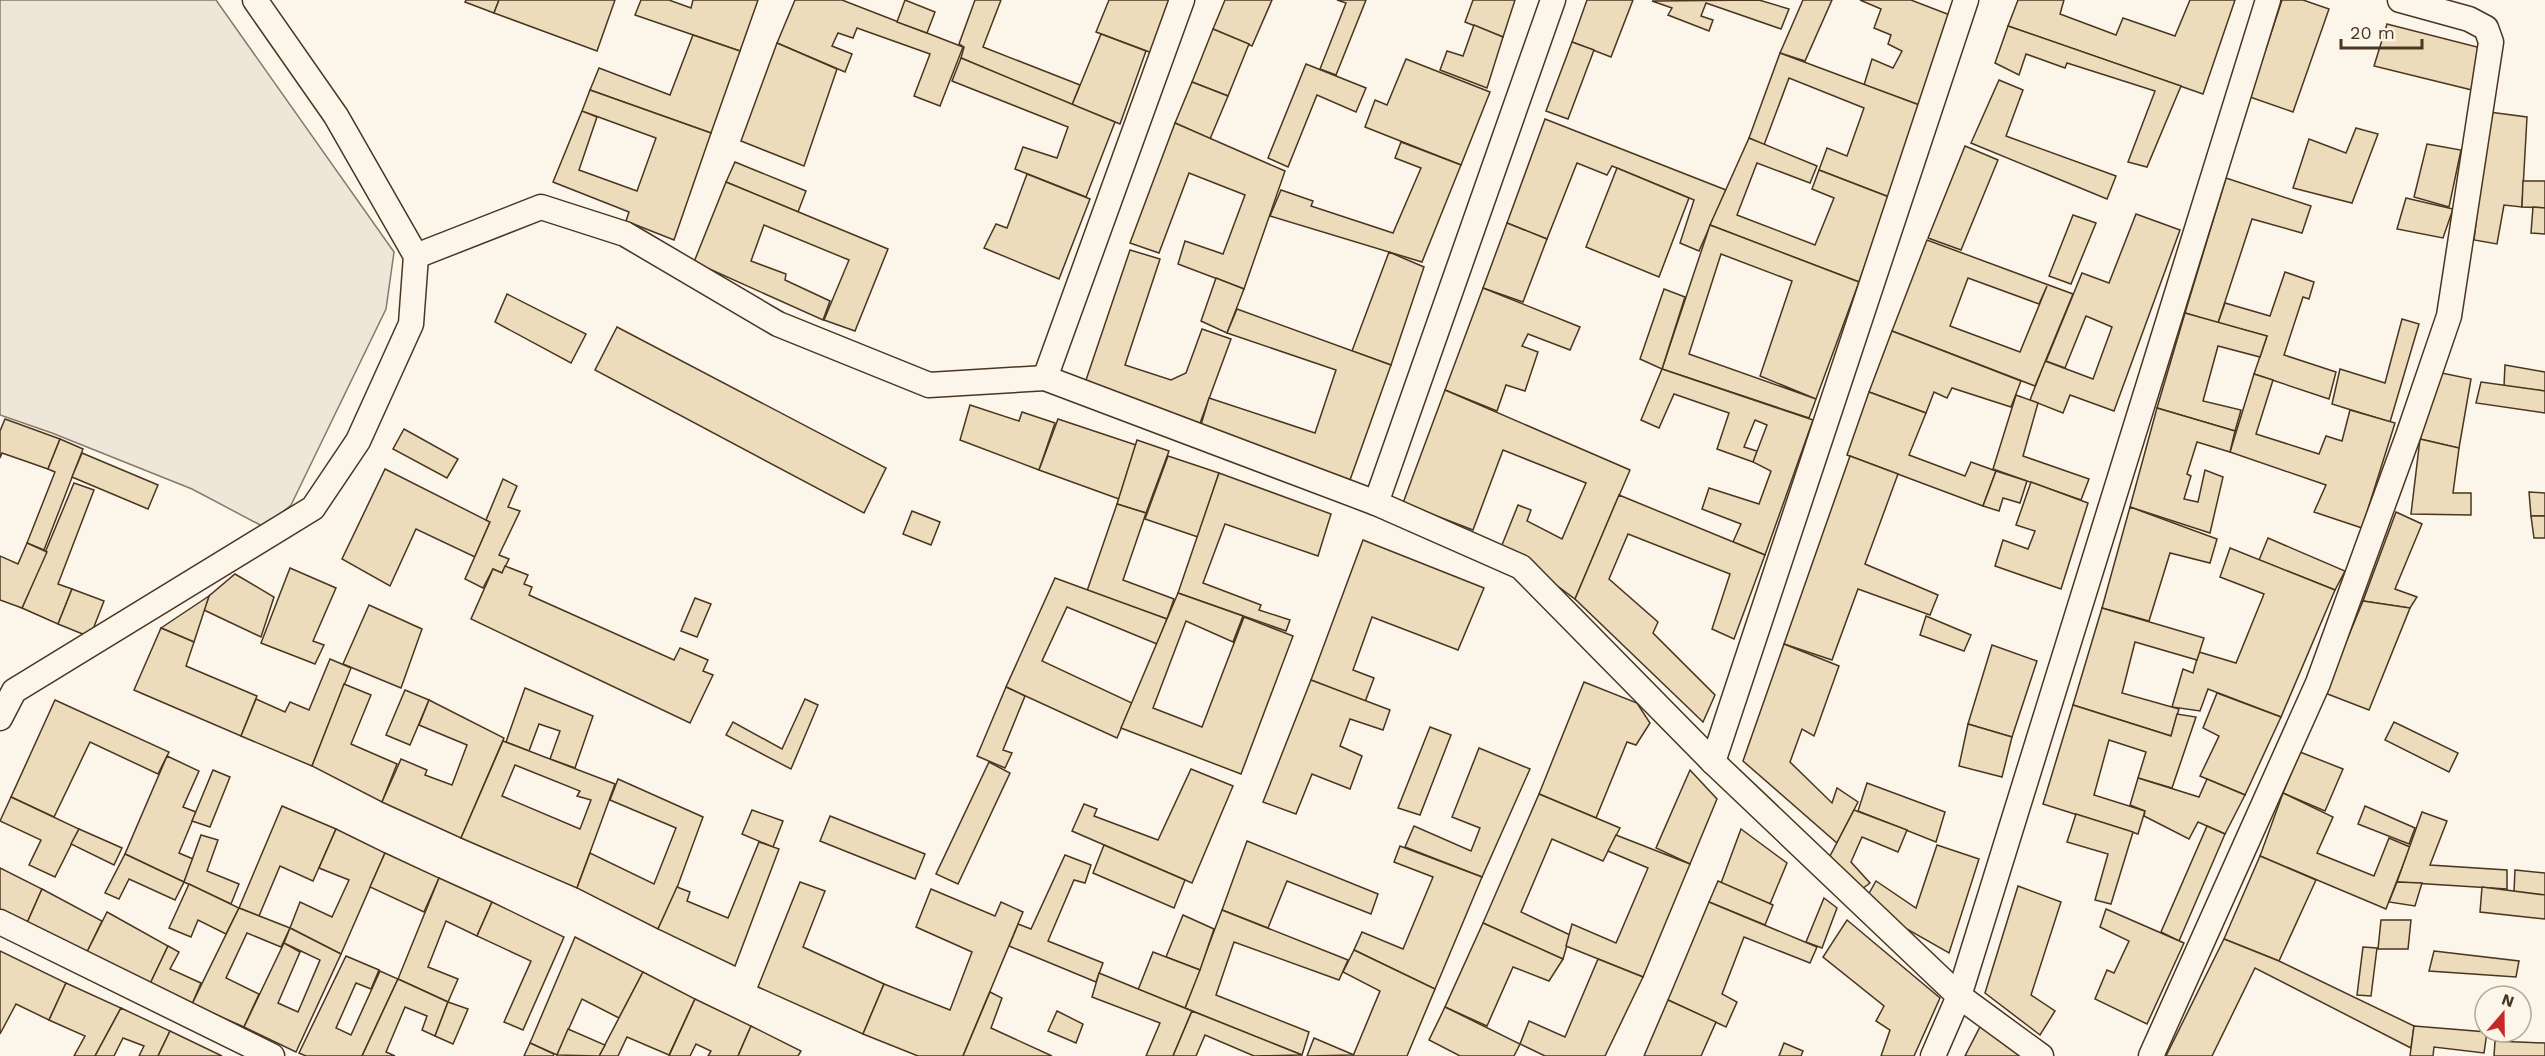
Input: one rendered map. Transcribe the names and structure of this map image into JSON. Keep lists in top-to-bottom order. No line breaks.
{"scale_bar":"20 m","north":"top"}
